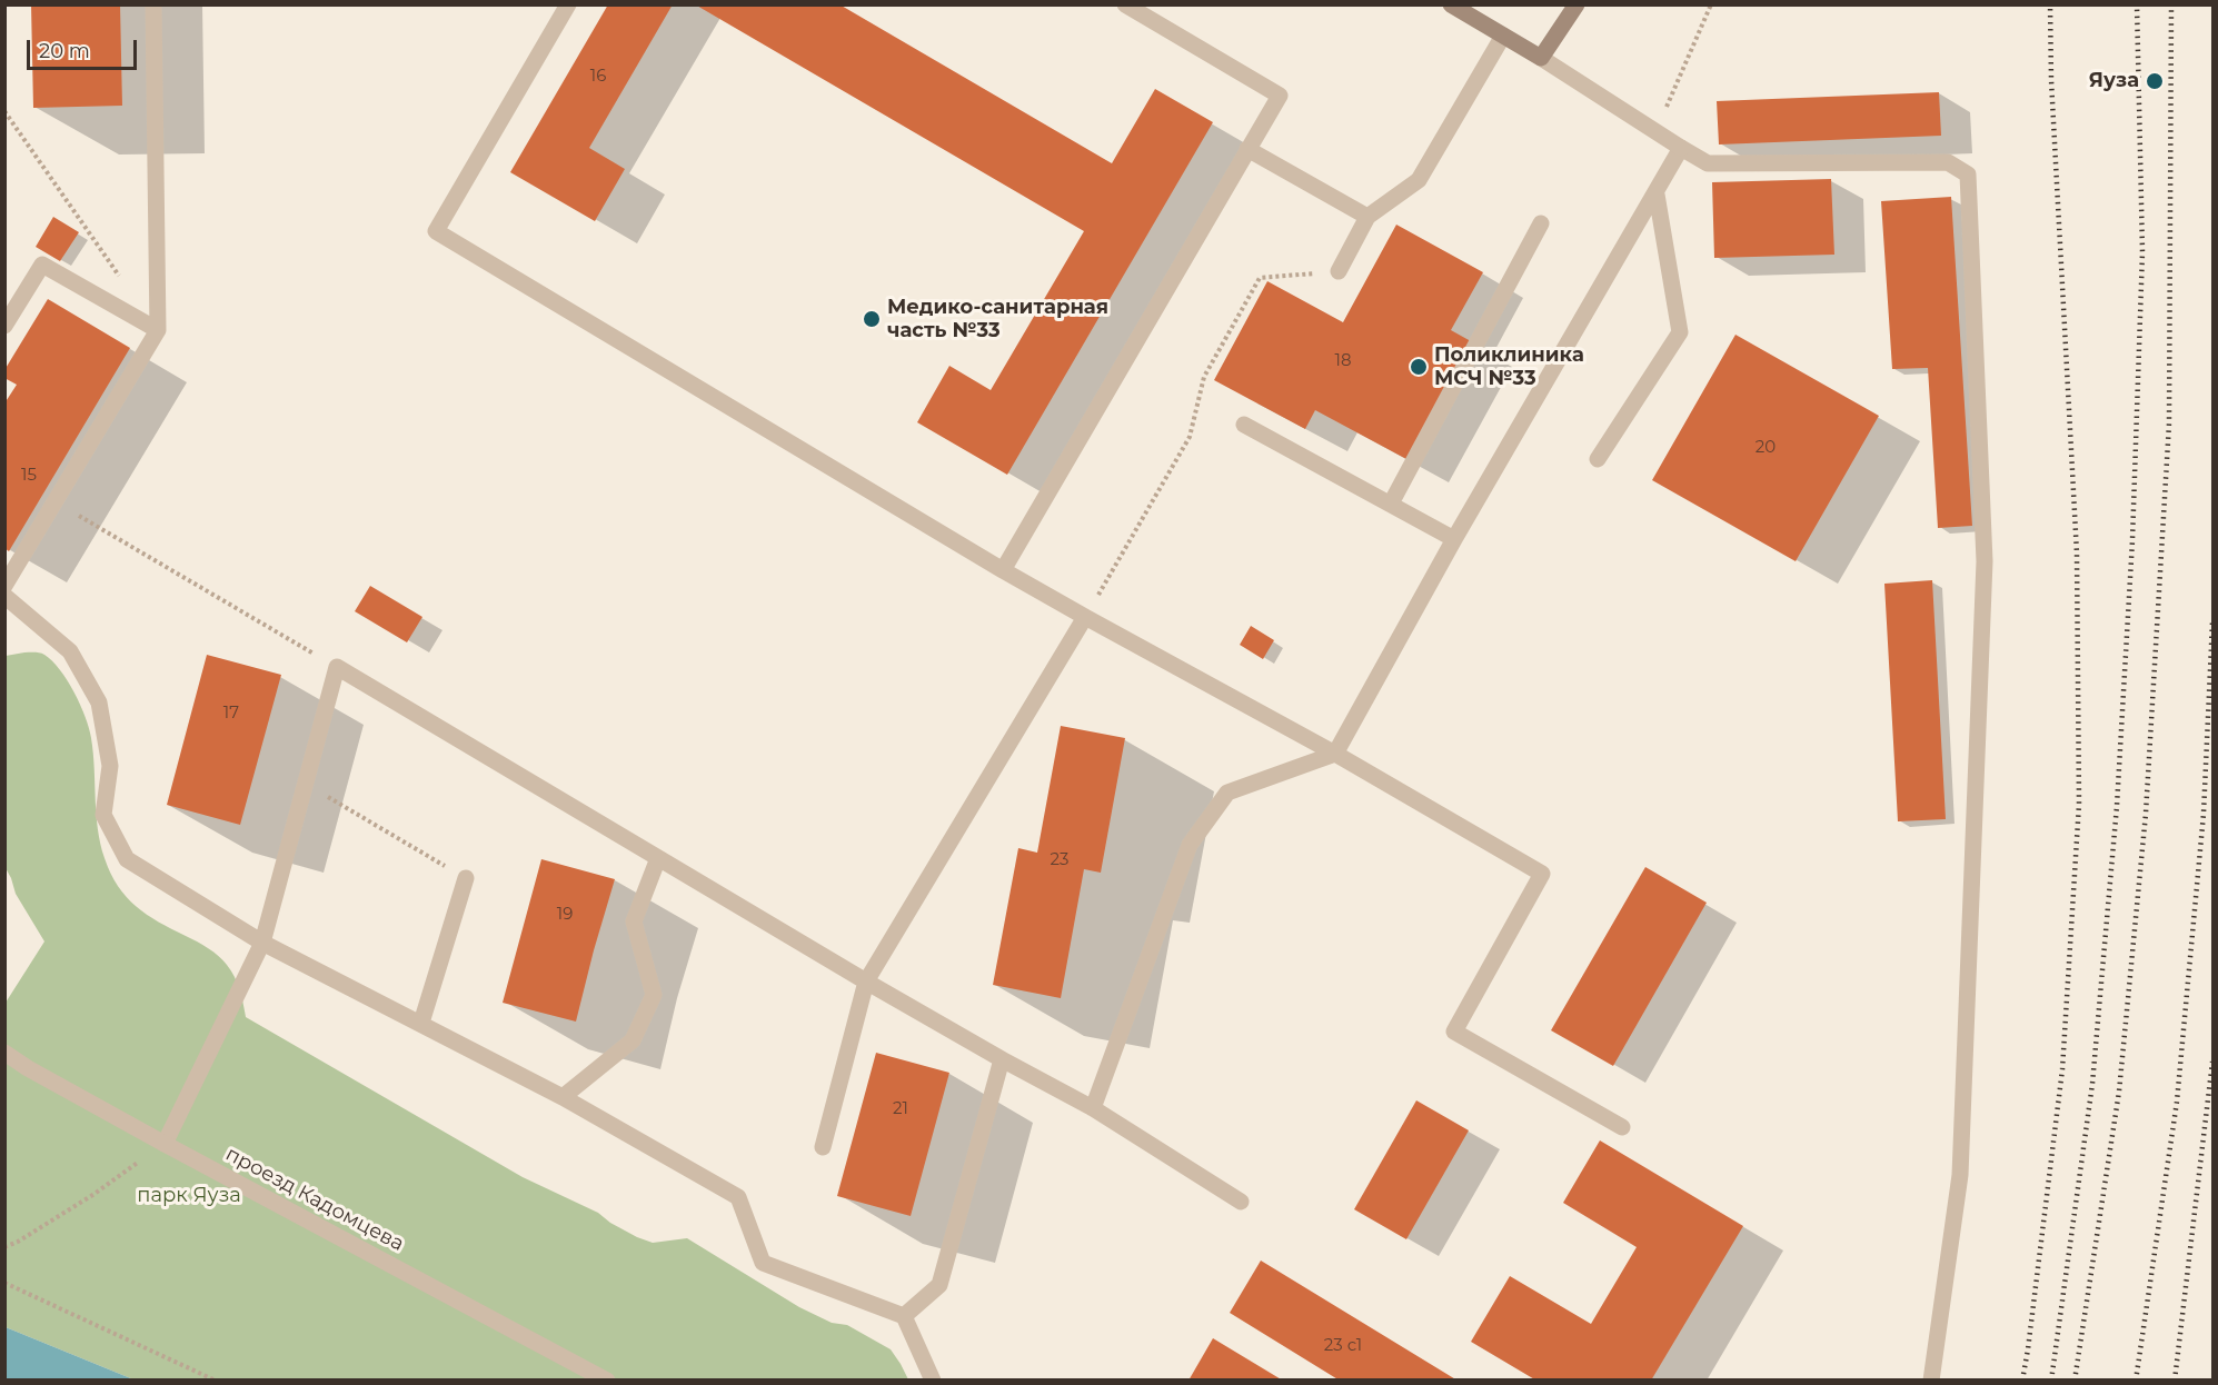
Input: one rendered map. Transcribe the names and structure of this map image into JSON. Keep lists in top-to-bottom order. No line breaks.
{"streets":{"street":["проезд Кадомцева"]},"parks":["парк Яуза"],"places":["Яуза","Медико-санитарная часть №33","Поликлиника МСЧ №33"],"house_numbers":["16","18","20","15","17","23","19","21","23 с1"],"scale_bar":"20 m"}
